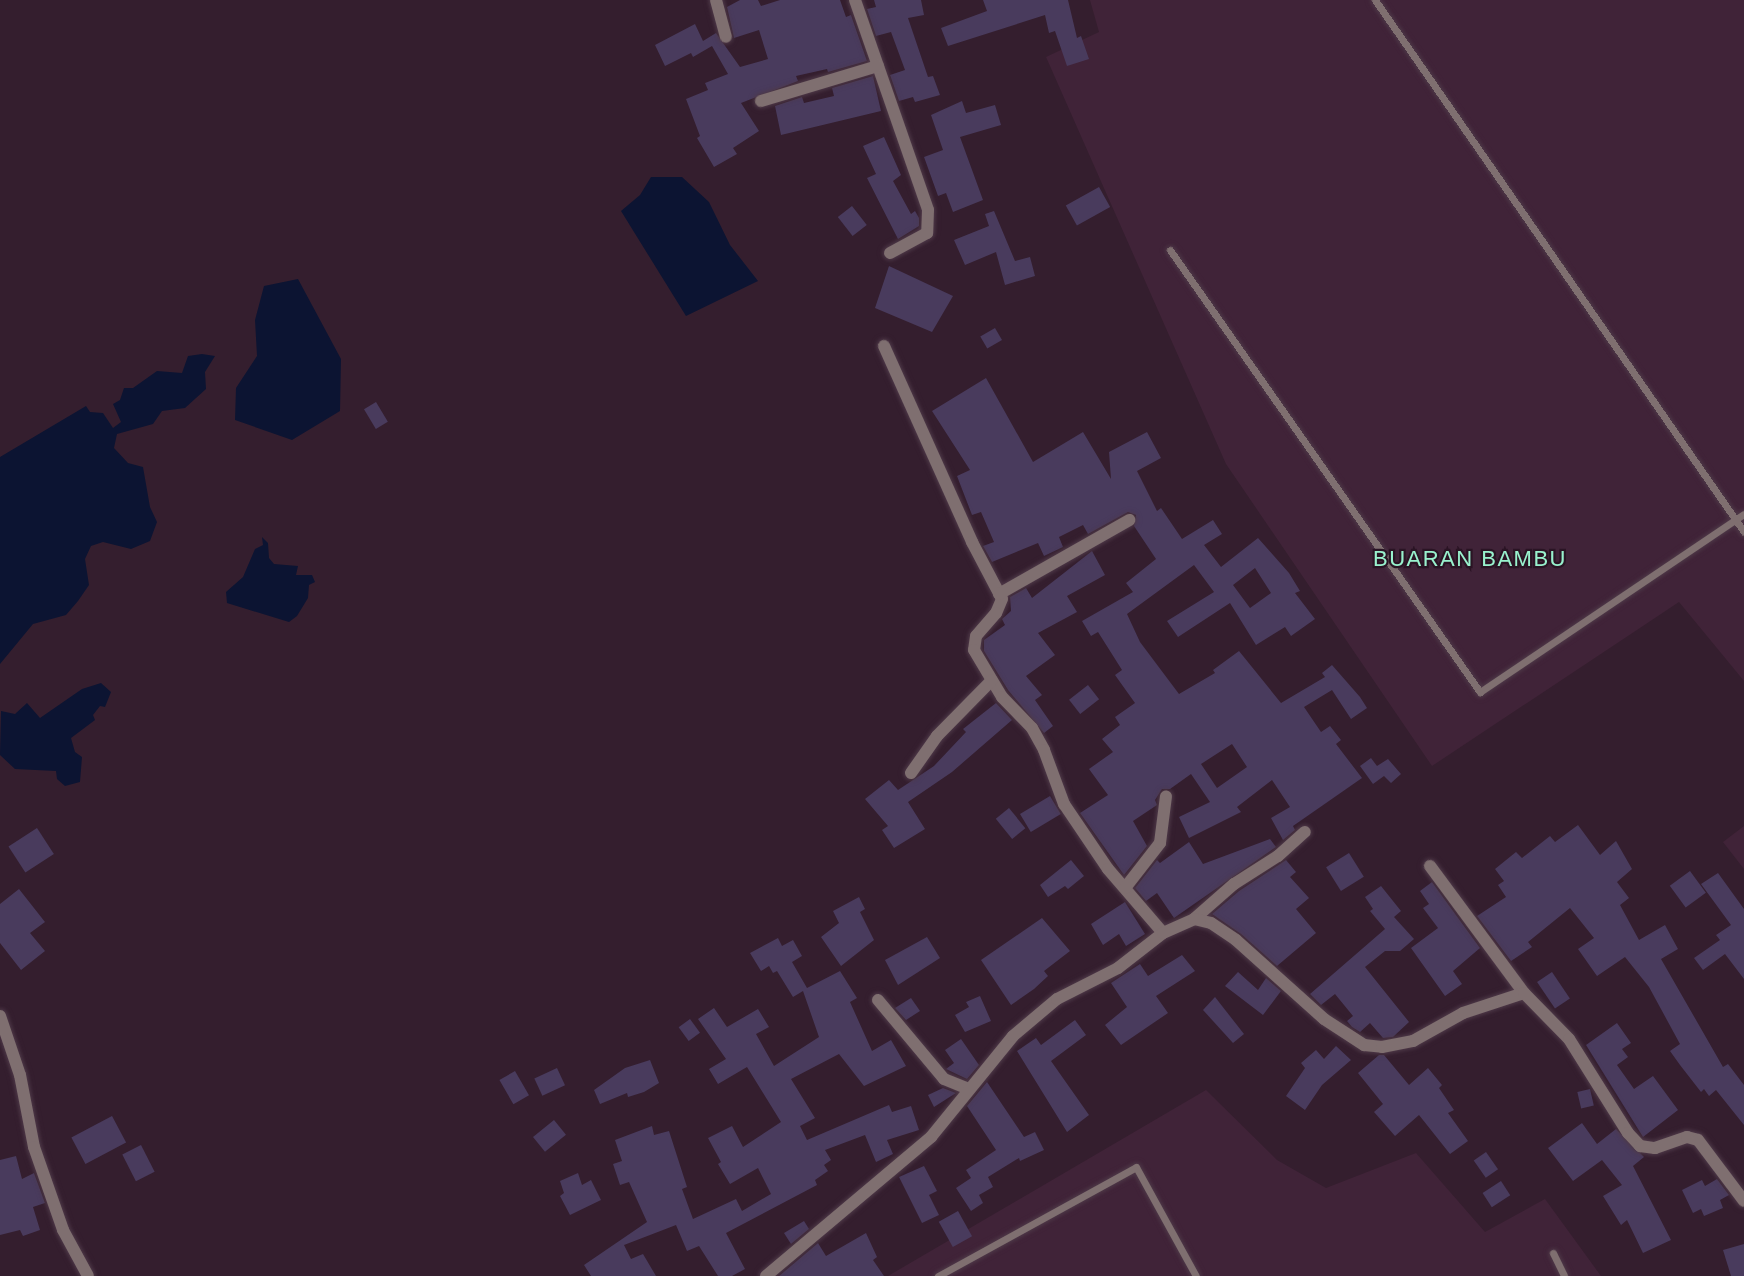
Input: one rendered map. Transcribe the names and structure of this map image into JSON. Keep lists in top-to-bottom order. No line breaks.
{"districts":["BUARAN BAMBU"]}
